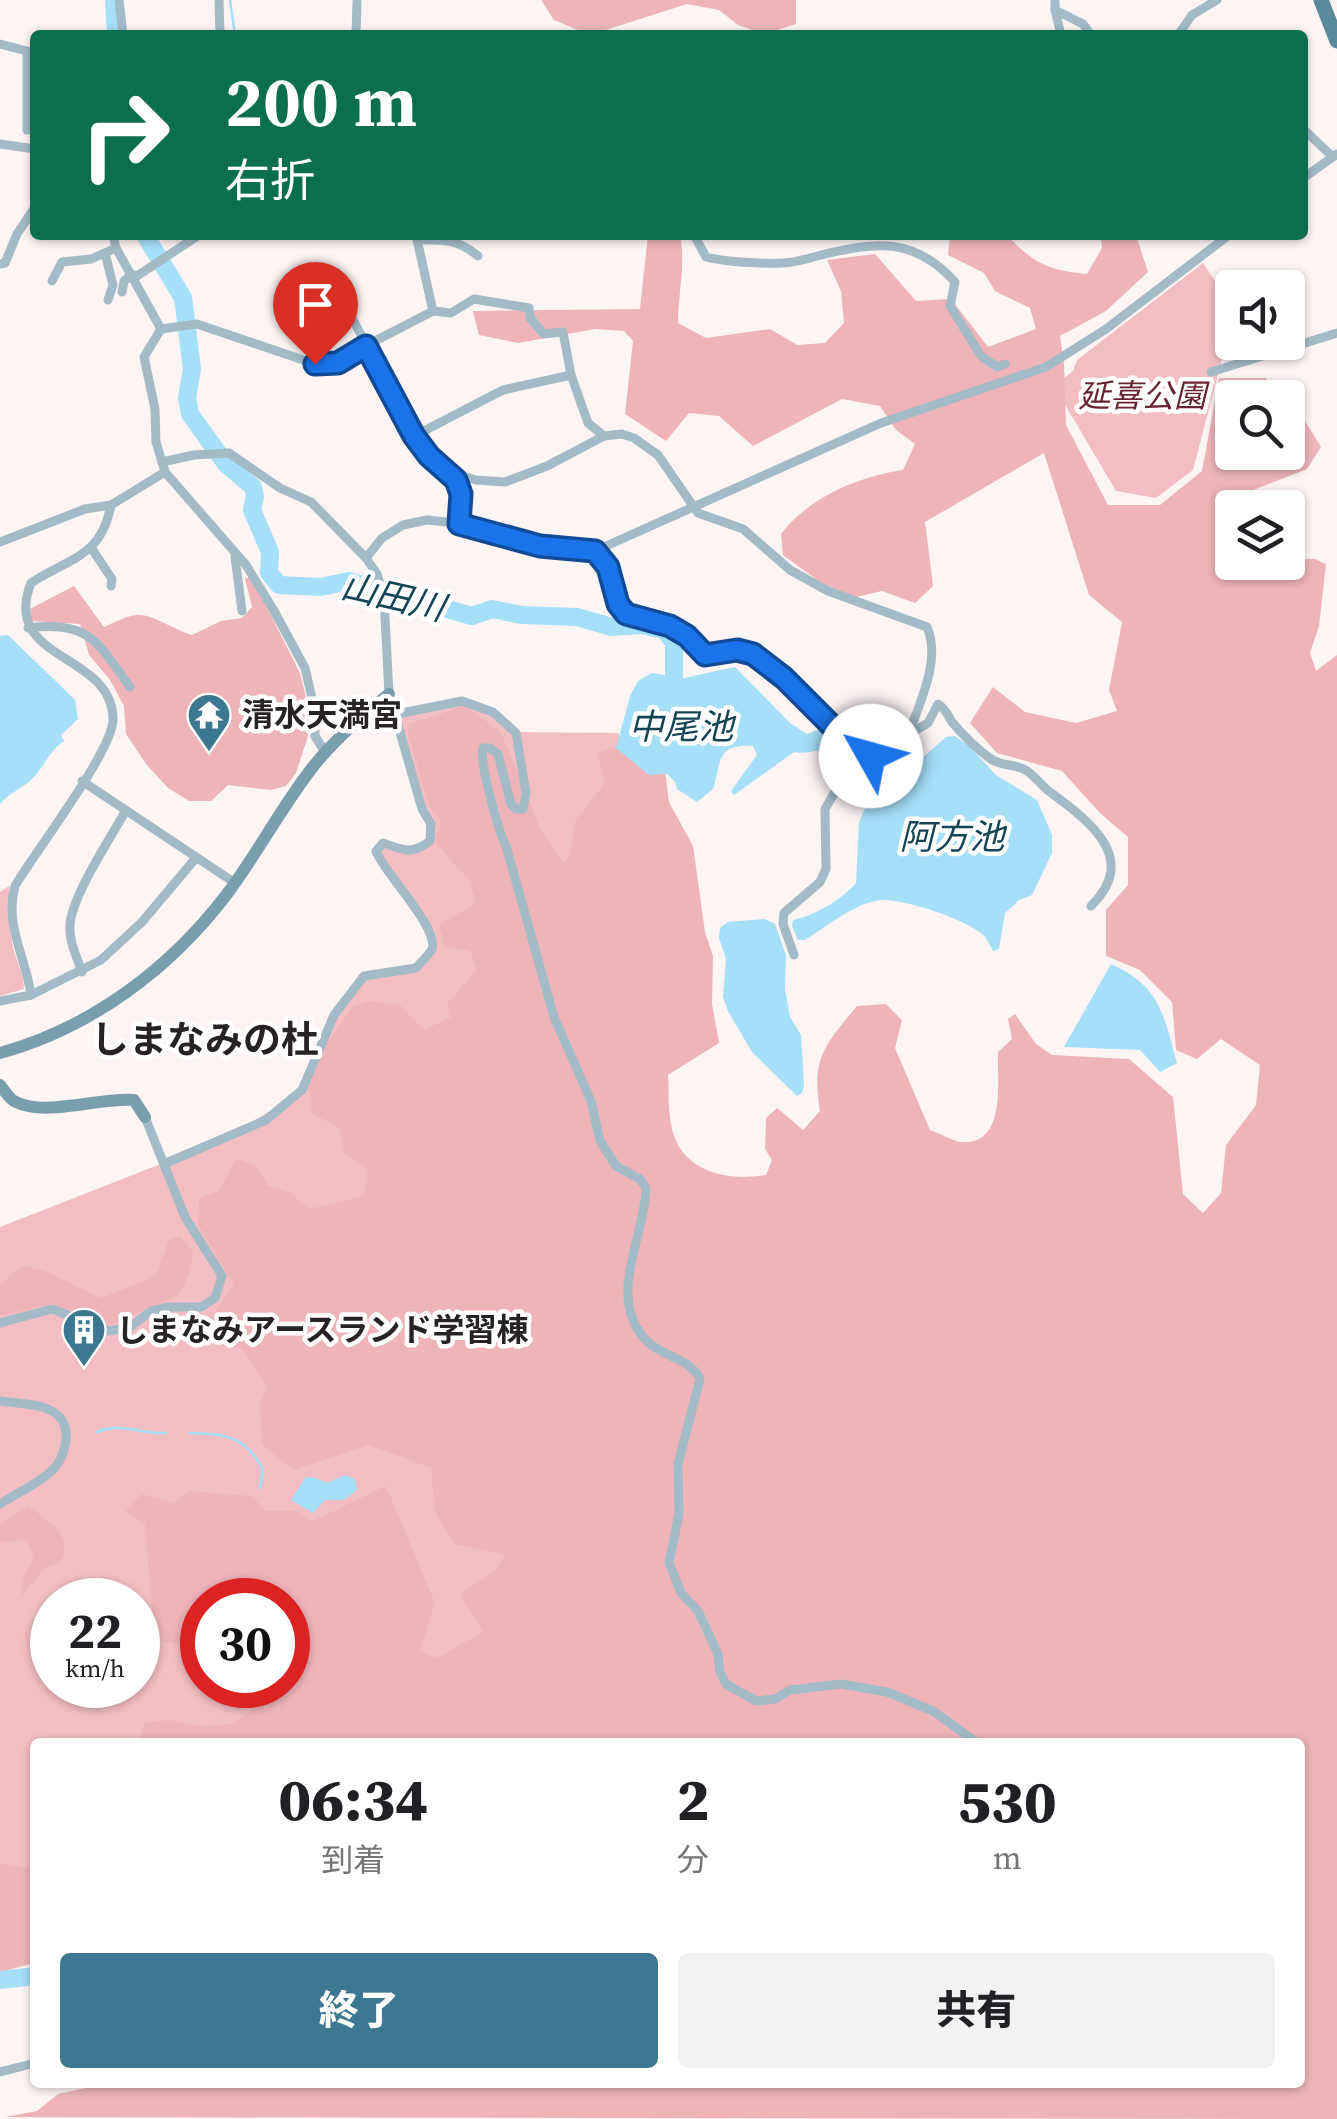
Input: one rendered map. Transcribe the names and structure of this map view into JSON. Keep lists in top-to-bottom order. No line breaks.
{"districts":["しまなみの杜"],"water":["山田川","中尾池","阿方池"],"parks":["延喜公園"],"places":{"temple":["清水天満宮"],"building":["しまなみアースランド学習棟"]},"page":{"turn":["200 m","右折"],"speed":"22 km/h","limit":"30","eta":["06:34","到着","2","分","530","m"],"buttons":["終了","共有"]}}
